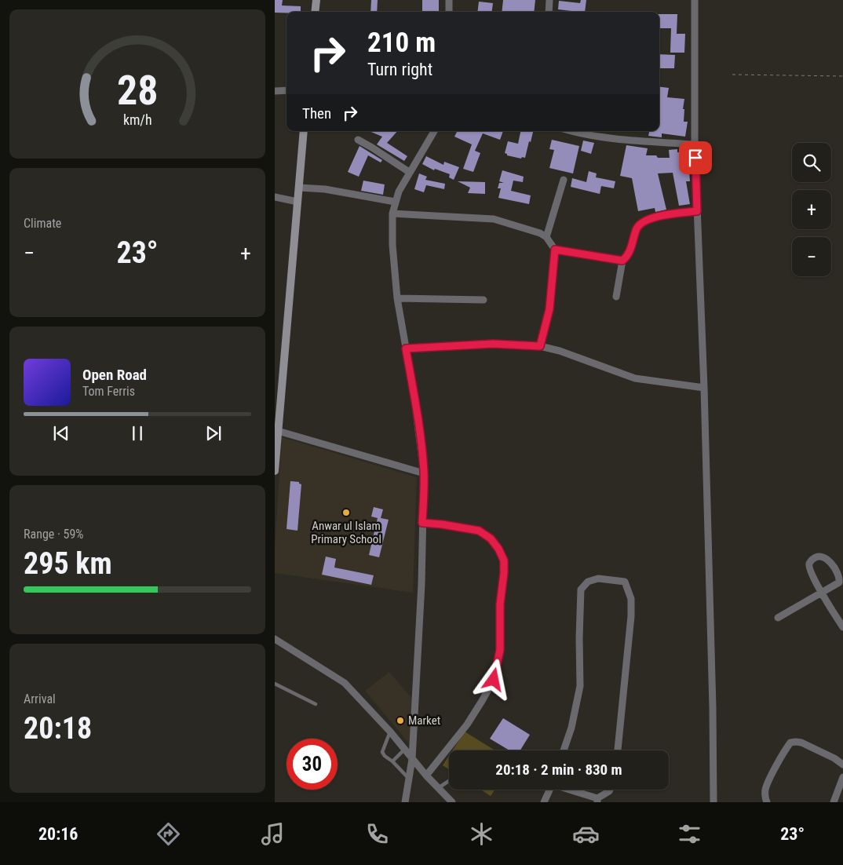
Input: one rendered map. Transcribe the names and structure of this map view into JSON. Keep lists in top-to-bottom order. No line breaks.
{"places":["Anwar ul Islam Primary School","Market"],"page":{"turn":["210 m","Turn right"],"then":"Then","map_buttons":["+","−"],"tile":["Climate",["Range · 59%","295 km"],["Arrival","20:18"]],"heat":["−","23°","+"],"song":["Open Road","Tom Ferris"],"limit":"30","trip":"20:18 · 2 min · 830 m","tabs":["20:16","23°"],"gauge":["28","km/h"]}}
